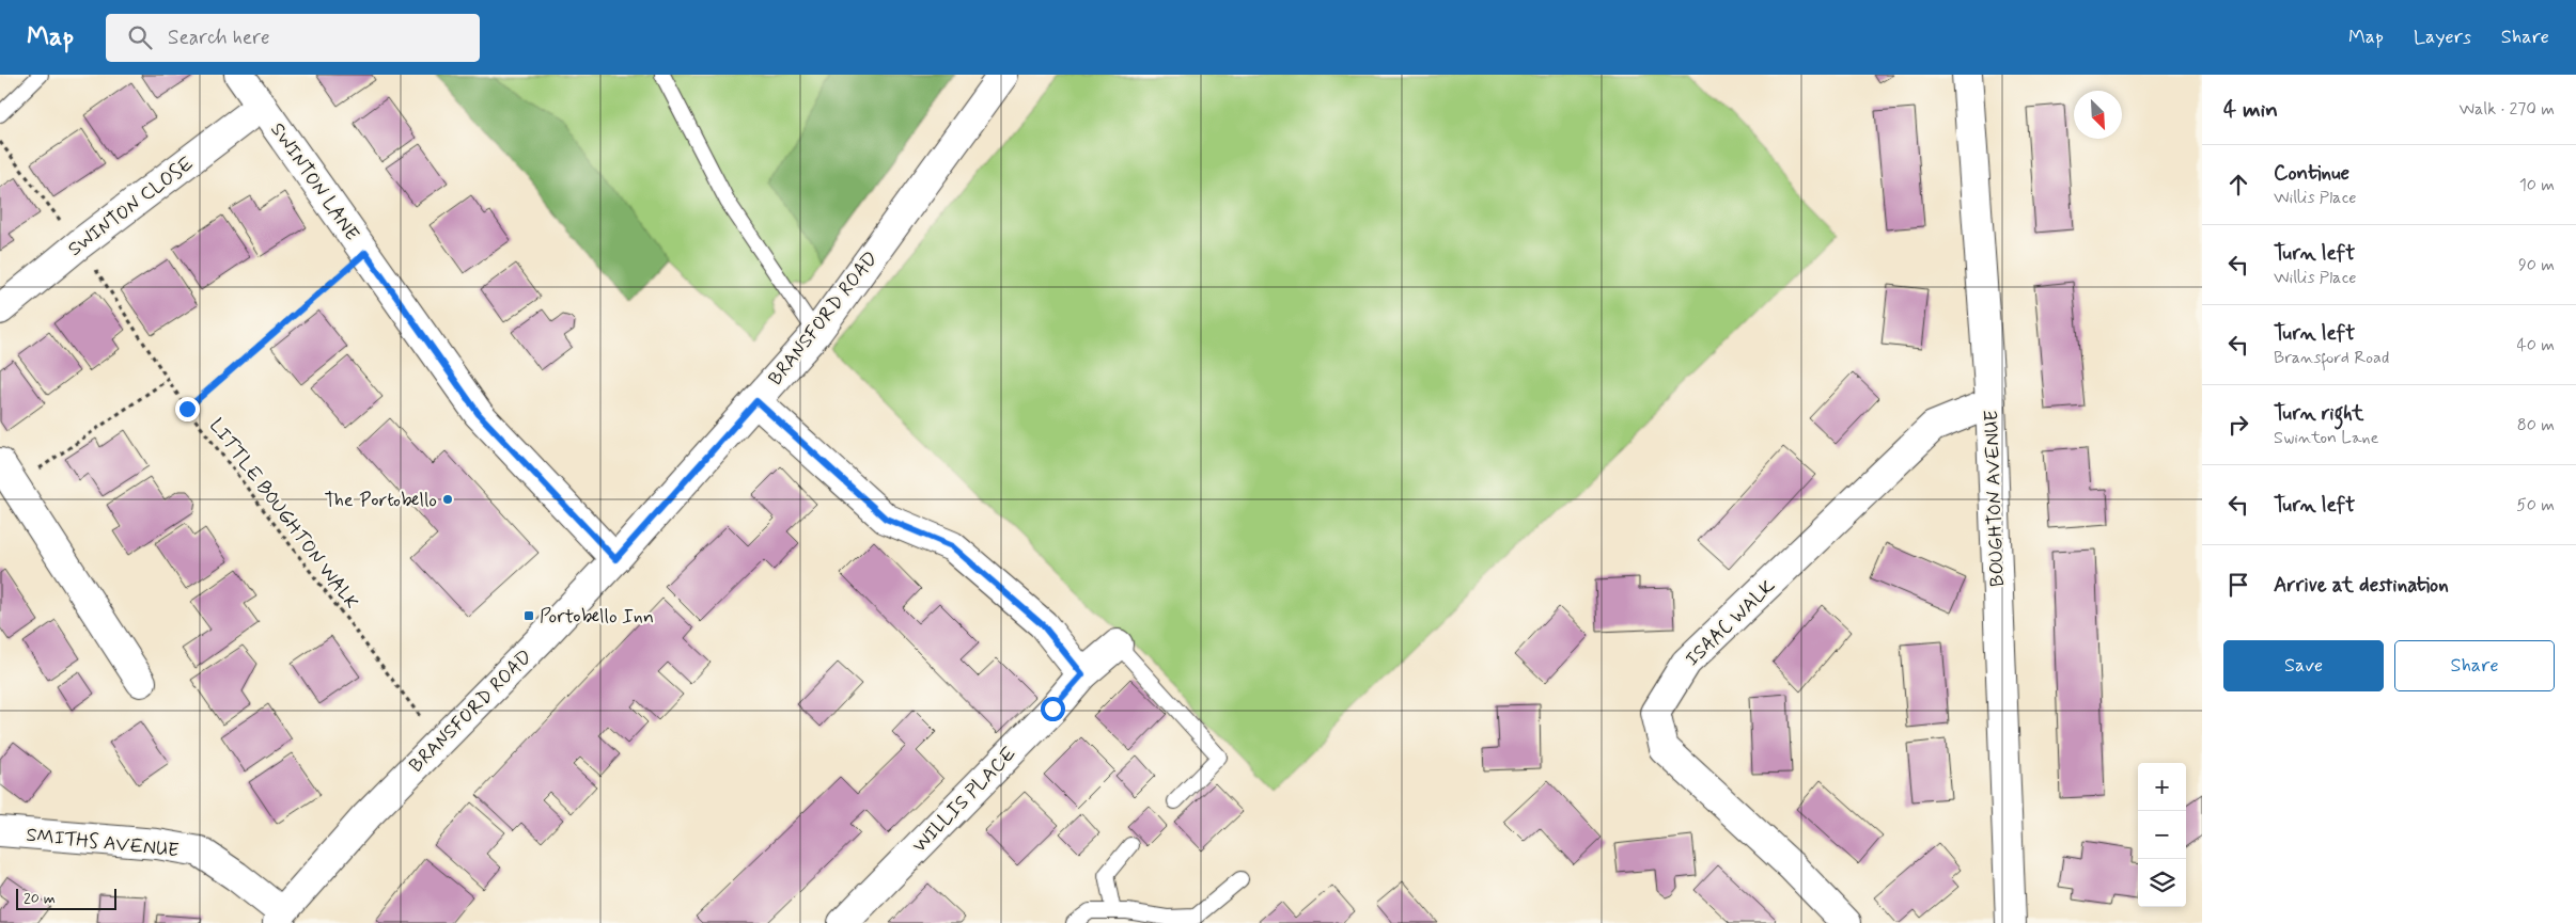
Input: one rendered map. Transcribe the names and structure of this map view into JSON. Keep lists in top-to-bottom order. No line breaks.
{"streets":{"street":["SWINTON LANE","SWINTON CLOSE","BRANSFORD ROAD","BOUGHTON AVENUE","ISAAC WALK","WILLIS PLACE","SMITHS AVENUE"],"path":["LITTLE BOUGHTON WALK"]},"crossings":[["SWINTON LANE","SWINTON CLOSE"],["SWINTON LANE","BRANSFORD ROAD"],["SWINTON CLOSE","LITTLE BOUGHTON WALK"],["BRANSFORD ROAD","LITTLE BOUGHTON WALK"],["BRANSFORD ROAD","SMITHS AVENUE"],["BOUGHTON AVENUE","ISAAC WALK"]],"places":{"other":["The Portobello"],"transit":["Portobello Inn"]},"scale_bar":"20 m","north":"bottom right","page":{"header":"Map","search":"Search here","nav":["Map","Layers","Share"],"heading":["4 min","Walk · 270 m"],"list":[["Continue","Willis Place","10 m"],["Turn left","Willis Place","90 m"],["Turn left","Bransford Road","40 m"],["Turn right","Swinton Lane","80 m"],["Turn left","50 m"],"Arrive at destination"],"buttons":["Save","Share"],"map_buttons":["+","−"],"scale":"20 m"}}
